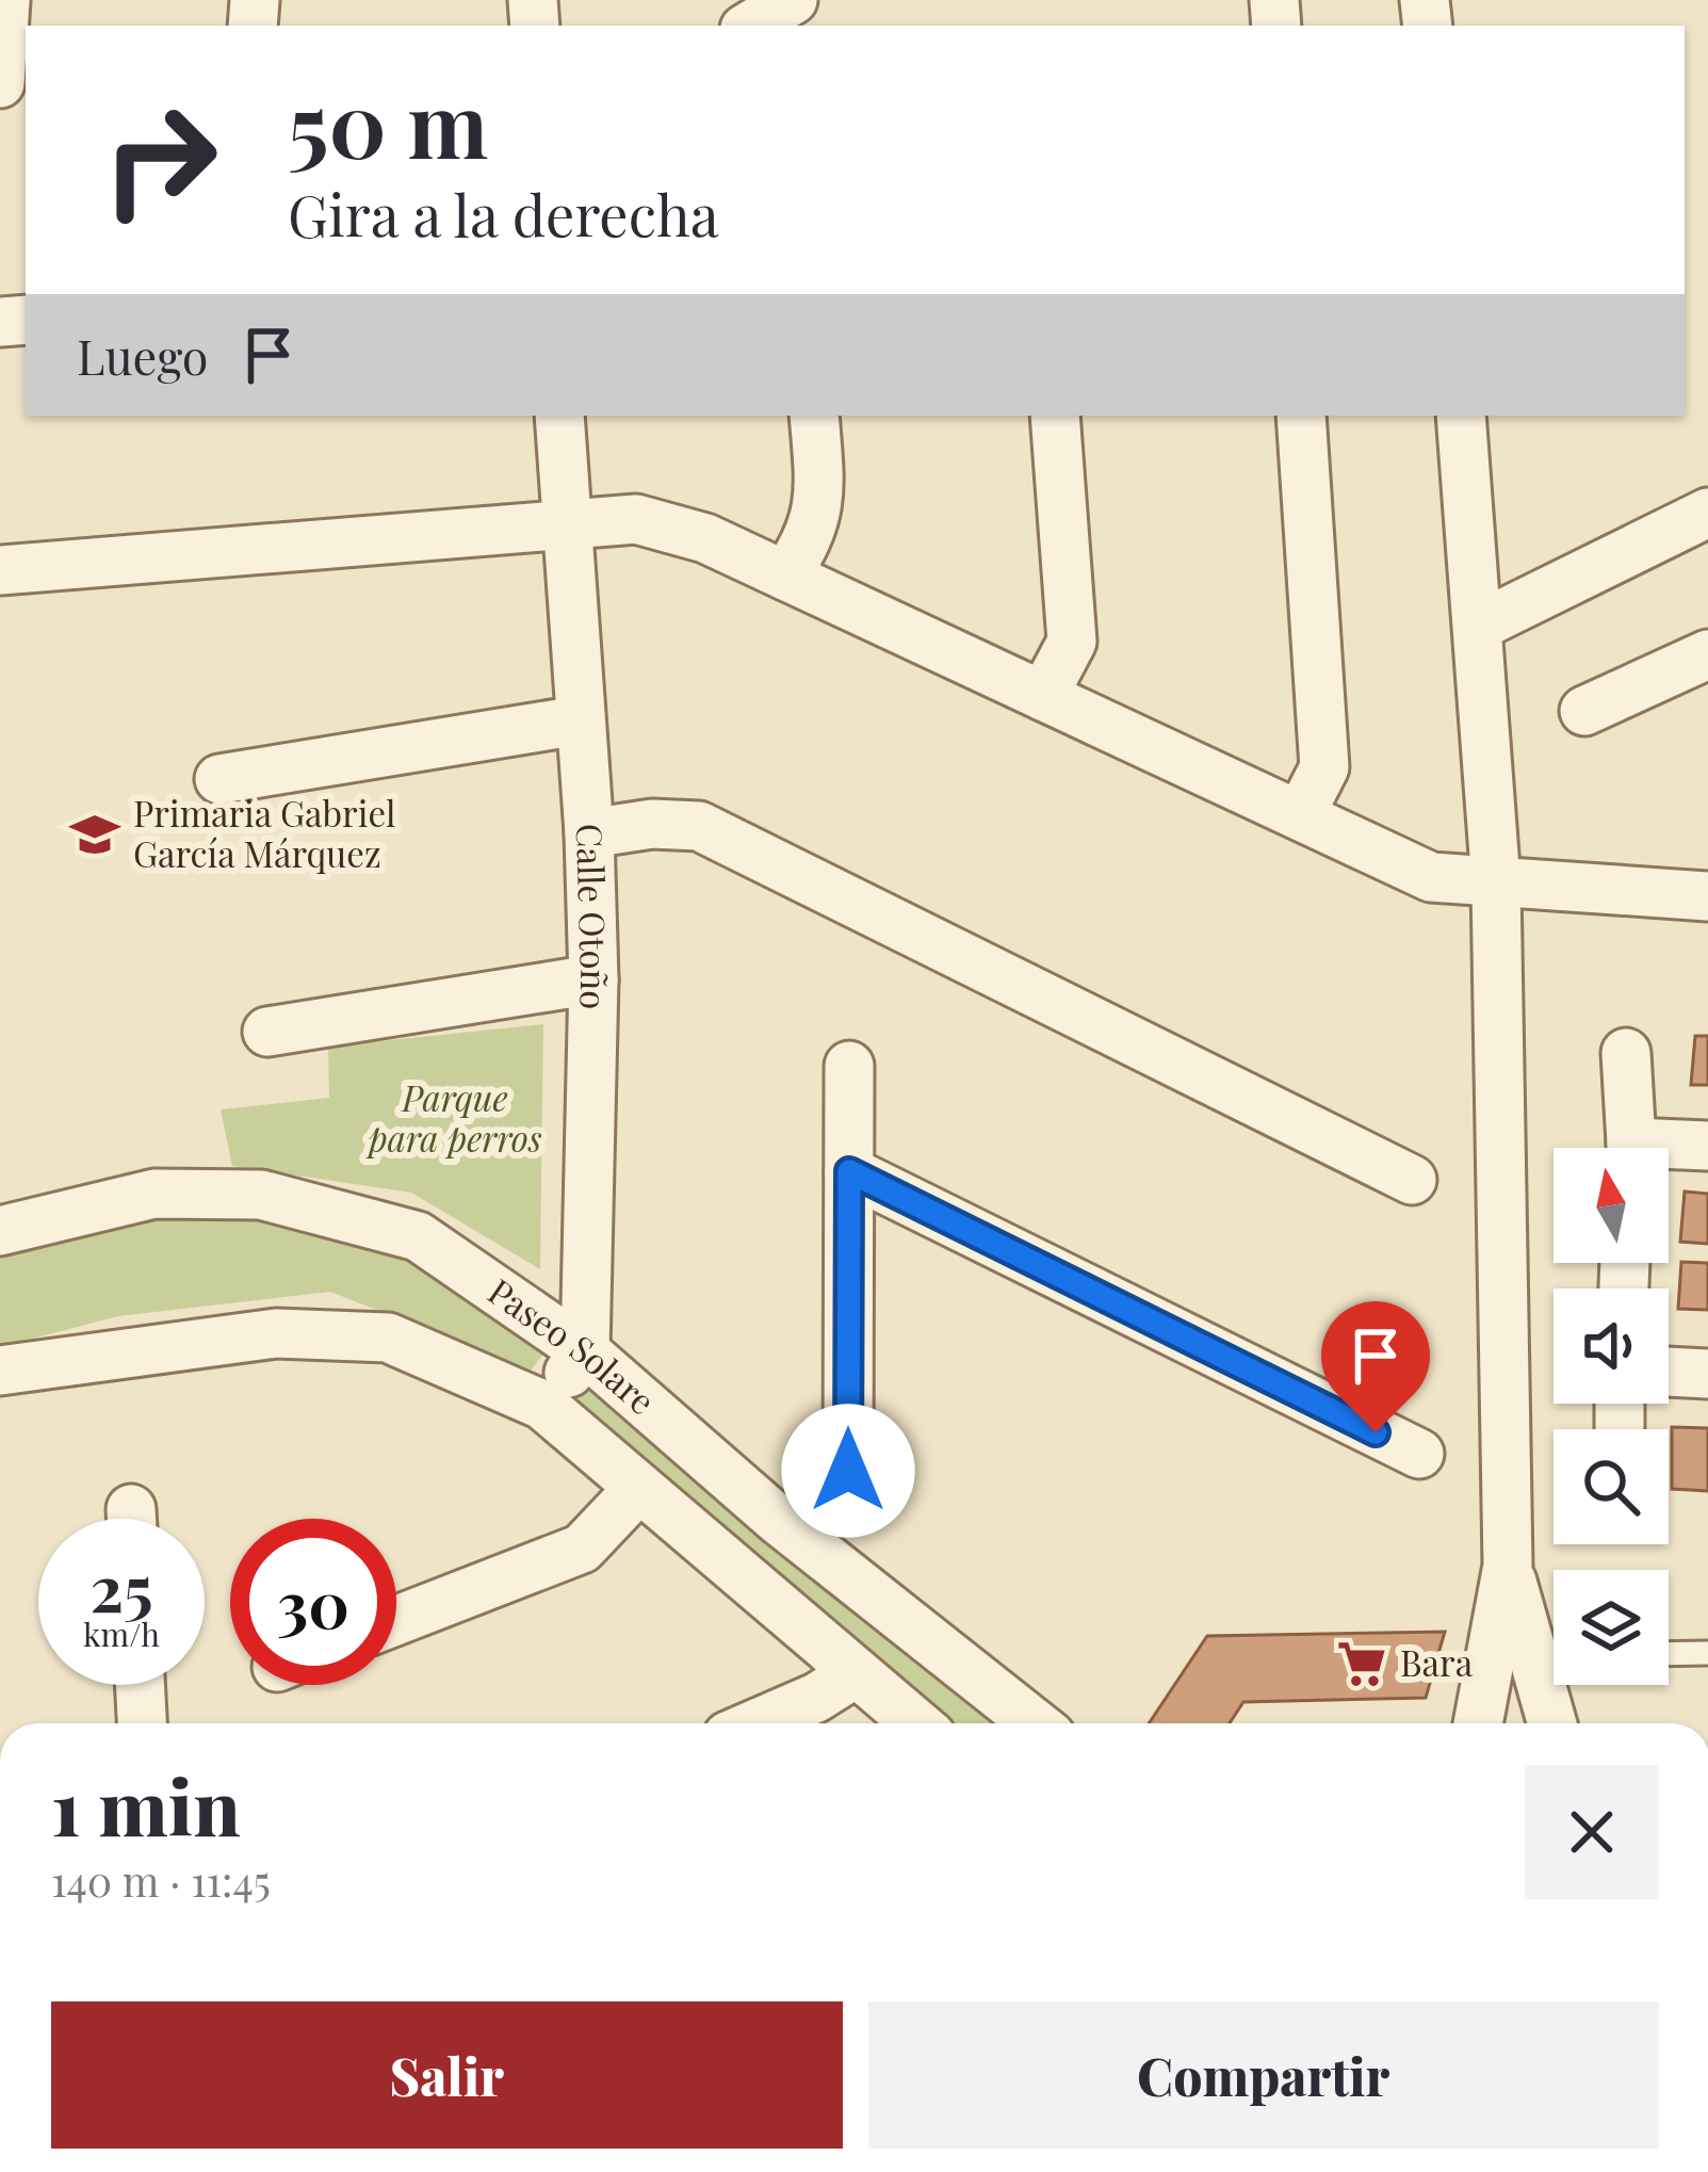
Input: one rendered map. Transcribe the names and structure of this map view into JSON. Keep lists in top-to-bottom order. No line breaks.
{"streets":{"street":["Calle Otoño","Paseo Solare"]},"crossings":[["Calle Otoño","Paseo Solare"]],"parks":["Parque para perros"],"places":{"school or university":["Primaria Gabriel García Márquez"],"supermarket":["Bara"]},"north":"top","page":{"turn":["50 m","Gira a la derecha"],"then":"Luego","speed":"25 km/h","limit":"30","heading":["1 min","140 m · 11:45"],"buttons":["Salir","Compartir"]}}
